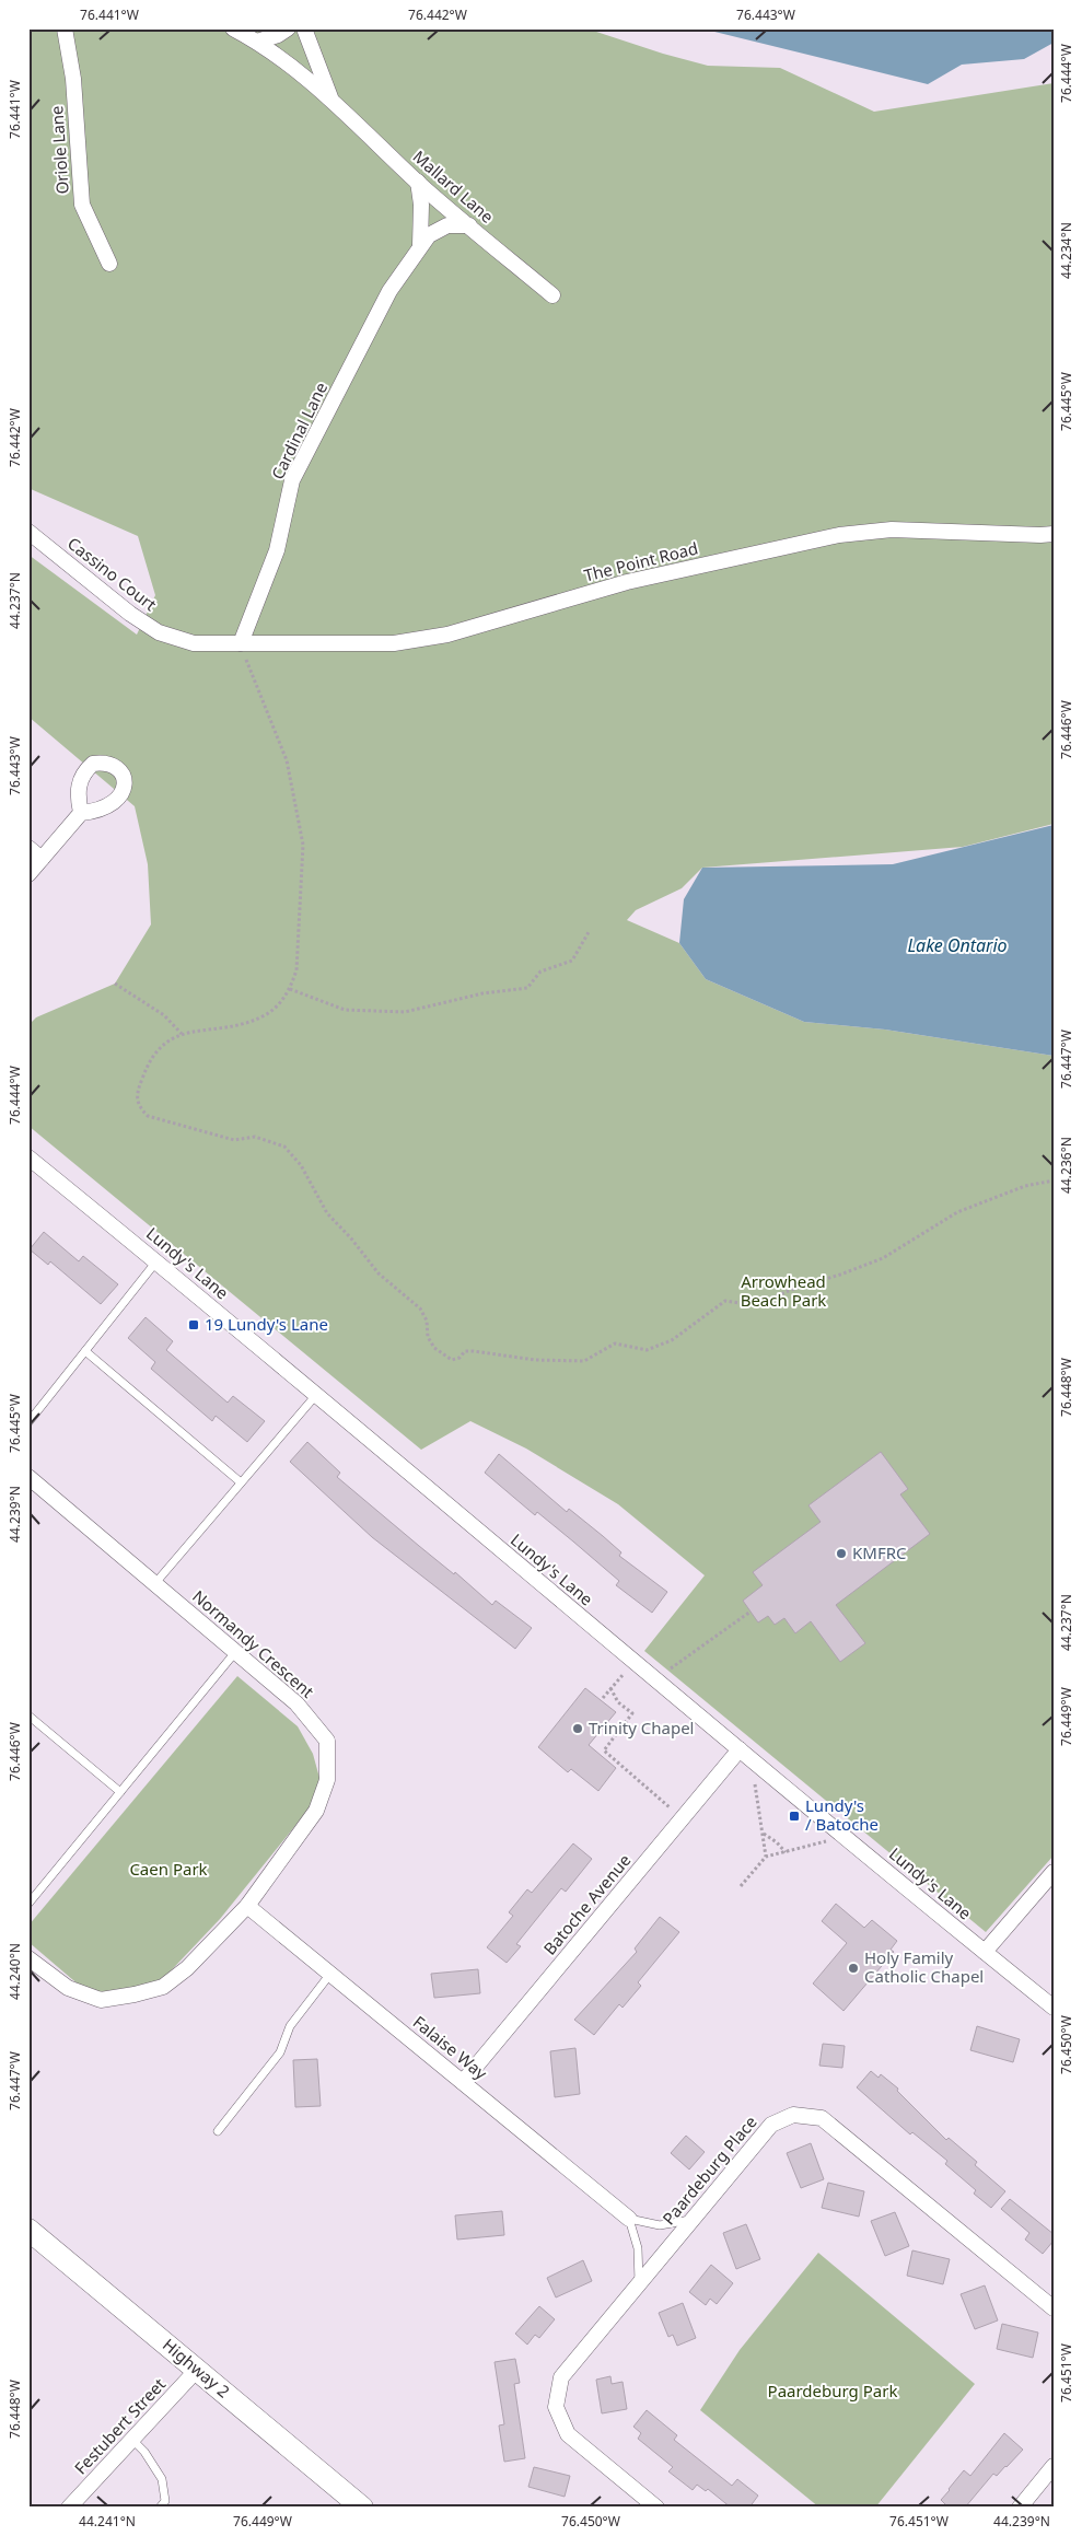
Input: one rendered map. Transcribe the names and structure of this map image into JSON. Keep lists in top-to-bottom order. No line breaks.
{"streets":{"main road":["Highway 2"],"street":["Oriole Lane","Mallard Lane","Cardinal Lane","The Point Road","Cassino Court","Lundy's Lane","Normandy Crescent","Batoche Avenue","Falaise Way","Paardeburg Place","Festubert Street"]},"crossings":[["Mallard Lane","Cardinal Lane"],["Cardinal Lane","The Point Road"],["Cardinal Lane","Cassino Court"],["The Point Road","Cassino Court"],["Lundy's Lane","Batoche Avenue"],["Normandy Crescent","Falaise Way"],["Batoche Avenue","Falaise Way"],["Highway 2","Festubert Street"]],"water":["Lake Ontario"],"parks":["Arrowhead Beach Park","Caen Park","Paardeburg Park"],"places":{"transit":["19 Lundy's Lane","Lundy's / Batoche"],"other":["KMFRC","Trinity Chapel","Holy Family Catholic Chapel"]},"coordinates":["76.441°W","76.442°W","76.443°W","76.444°W","44.234°N","76.445°W","44.237°N","76.446°W","76.447°W","44.236°N","76.448°W","44.239°N","76.449°W","44.240°N","76.450°W","76.451°W","44.241°N"]}
